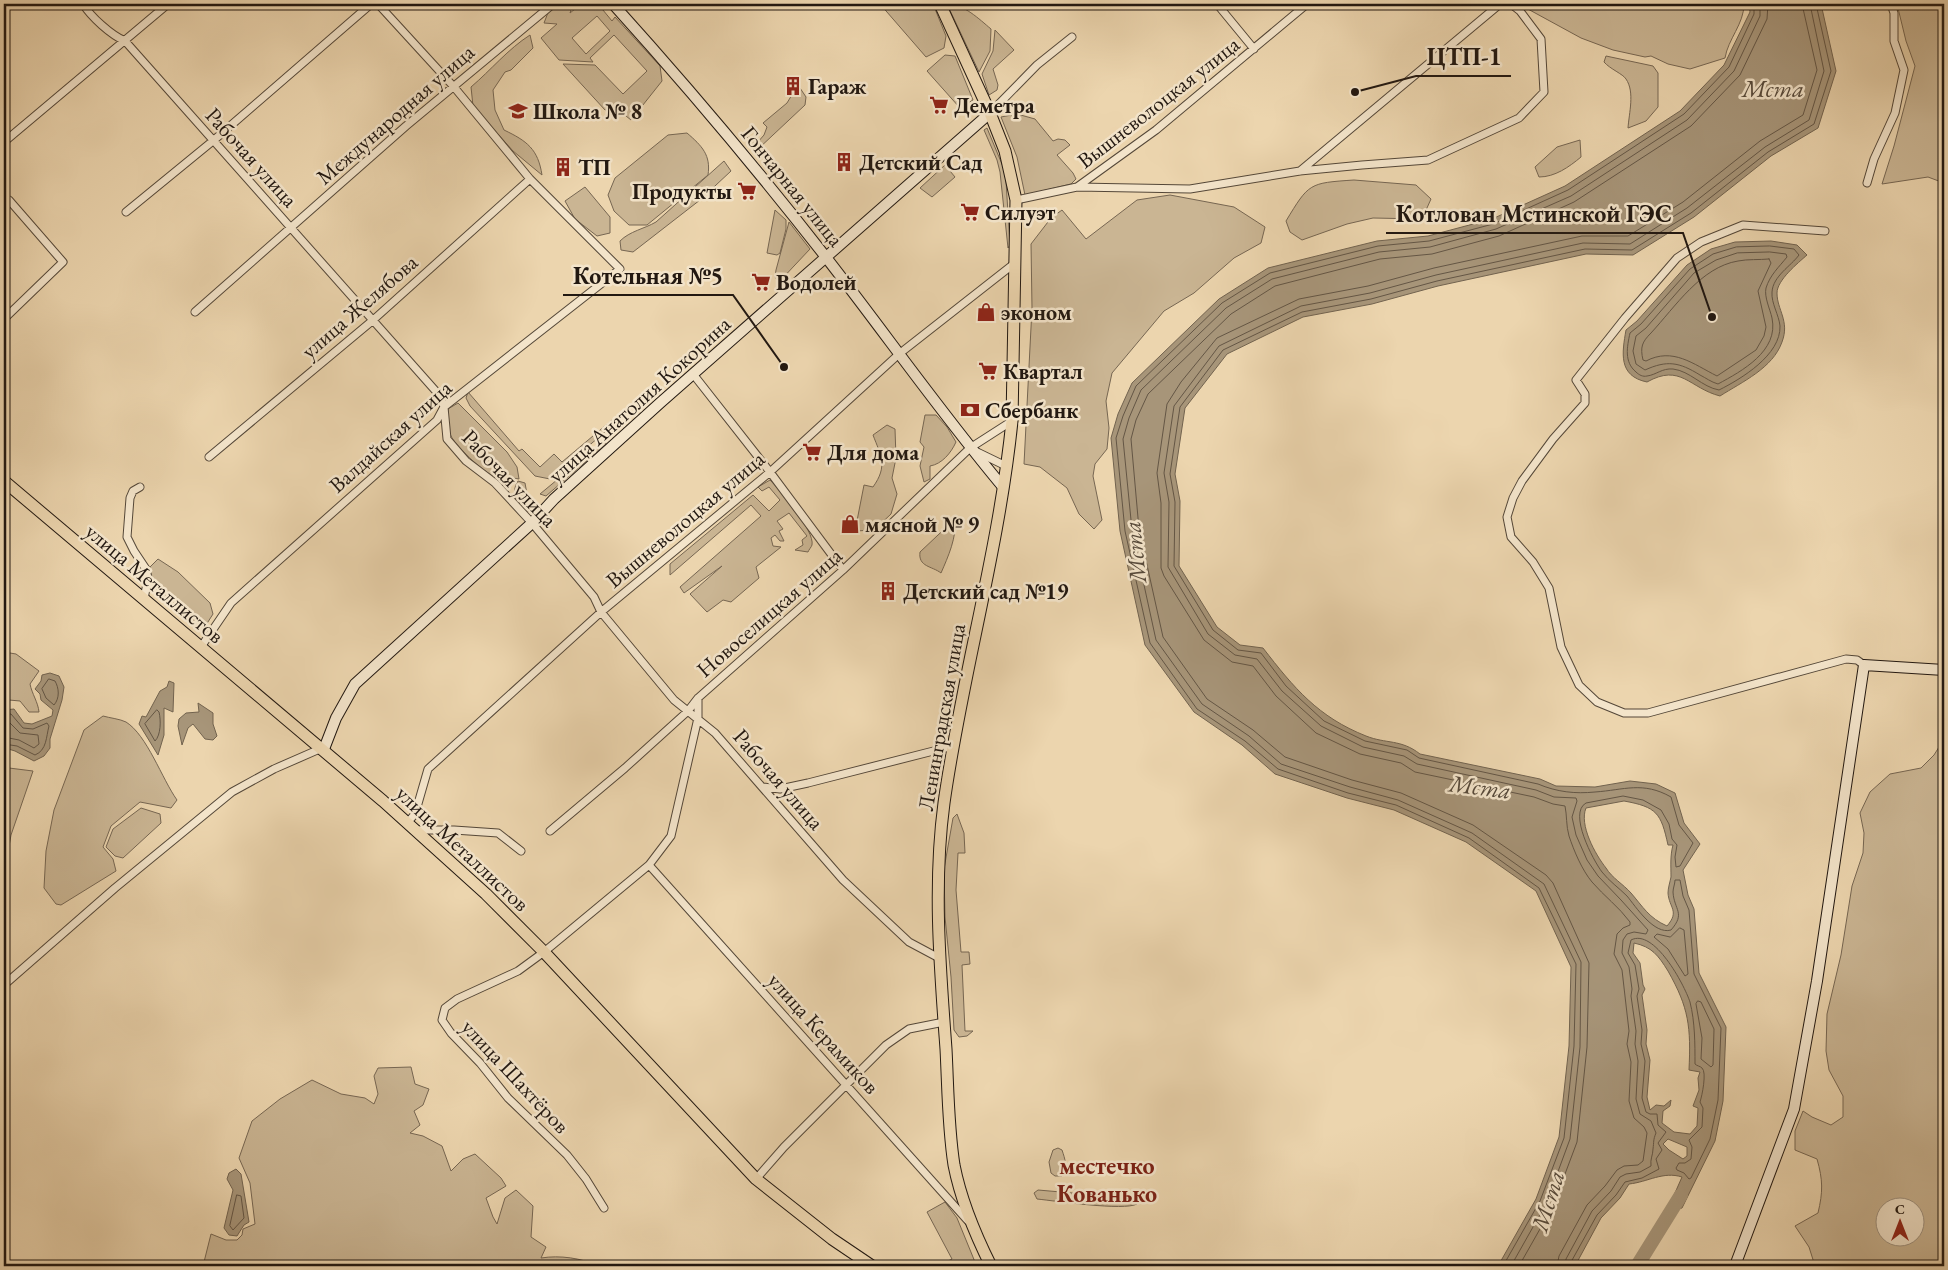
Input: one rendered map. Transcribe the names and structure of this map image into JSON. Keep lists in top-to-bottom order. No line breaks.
{"streets":{"main road":["улица Металлистов","Ленинградская улица"],"street":["Вышневолоцкая улица","Международная улица","Рабочая улица","Гончарная улица","улица Желябова","улица Анатолия Кокорина","Валдайская улица","Новоселицкая улица","улица Керамиков","улица Шахтёров"]},"crossings":[["Вышневолоцкая улица","Рабочая улица"],["Вышневолоцкая улица","Гончарная улица"],["Вышневолоцкая улица","улица Металлистов"],["Вышневолоцкая улица","Ленинградская улица"],["Международная улица","Рабочая улица"],["Рабочая улица","улица Желябова"],["Рабочая улица","улица Анатолия Кокорина"],["Рабочая улица","Валдайская улица"],["Рабочая улица","Новоселицкая улица"],["Рабочая улица","Ленинградская улица"],["Гончарная улица","улица Анатолия Кокорина"],["Гончарная улица","Новоселицкая улица"],["Гончарная улица","Ленинградская улица"],["улица Желябова","Валдайская улица"],["улица Анатолия Кокорина","улица Металлистов"],["улица Анатолия Кокорина","Ленинградская улица"],["Валдайская улица","улица Металлистов"],["улица Металлистов","улица Шахтёров"],["Новоселицкая улица","Ленинградская улица"],["Ленинградская улица","улица Керамиков"]],"districts":["местечко Кованько"],"water":["Мста"],"places":{"building":["Гараж","Детский Сад","ТП","Детский сад №19"],"other":["ЦТП-1","Котлован Мстинской ГЭС","Котельная №5"],"supermarket":["Деметра","Продукты","Силуэт","Водолей","Квартал","Для дома"],"school or university":["Школа № 8"],"shop":["эконом","мясной № 9"],"bank":["Сбербанк"]},"north":"top"}
